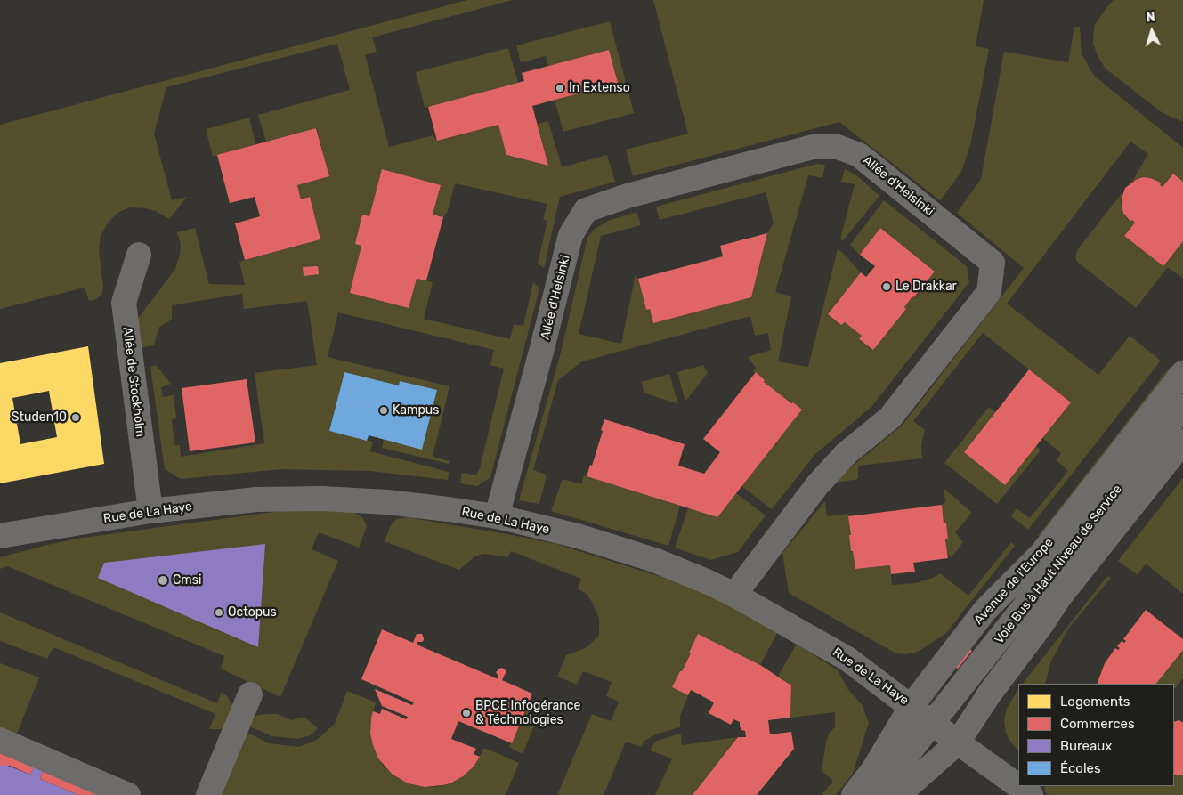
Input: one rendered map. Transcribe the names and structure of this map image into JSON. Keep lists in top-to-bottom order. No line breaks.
{"streets":{"street":["Allée d'Helsinki","Allée de Stockholm","Rue de La Haye","Voie Bus à Haut Niveau de Service","Avenue de l'Europe"]},"crossings":[["Allée d'Helsinki","Rue de La Haye"],["Allée de Stockholm","Rue de La Haye"],["Rue de La Haye","Voie Bus à Haut Niveau de Service"],["Rue de La Haye","Avenue de l'Europe"]],"places":["In Extenso","Le Drakkar","Kampus","Studen10","Cmsi","Octopus","BPCE Infogérance & Téchnologies"],"legend":["Logements","Commerces","Bureaux","Écoles"],"north":"top"}
